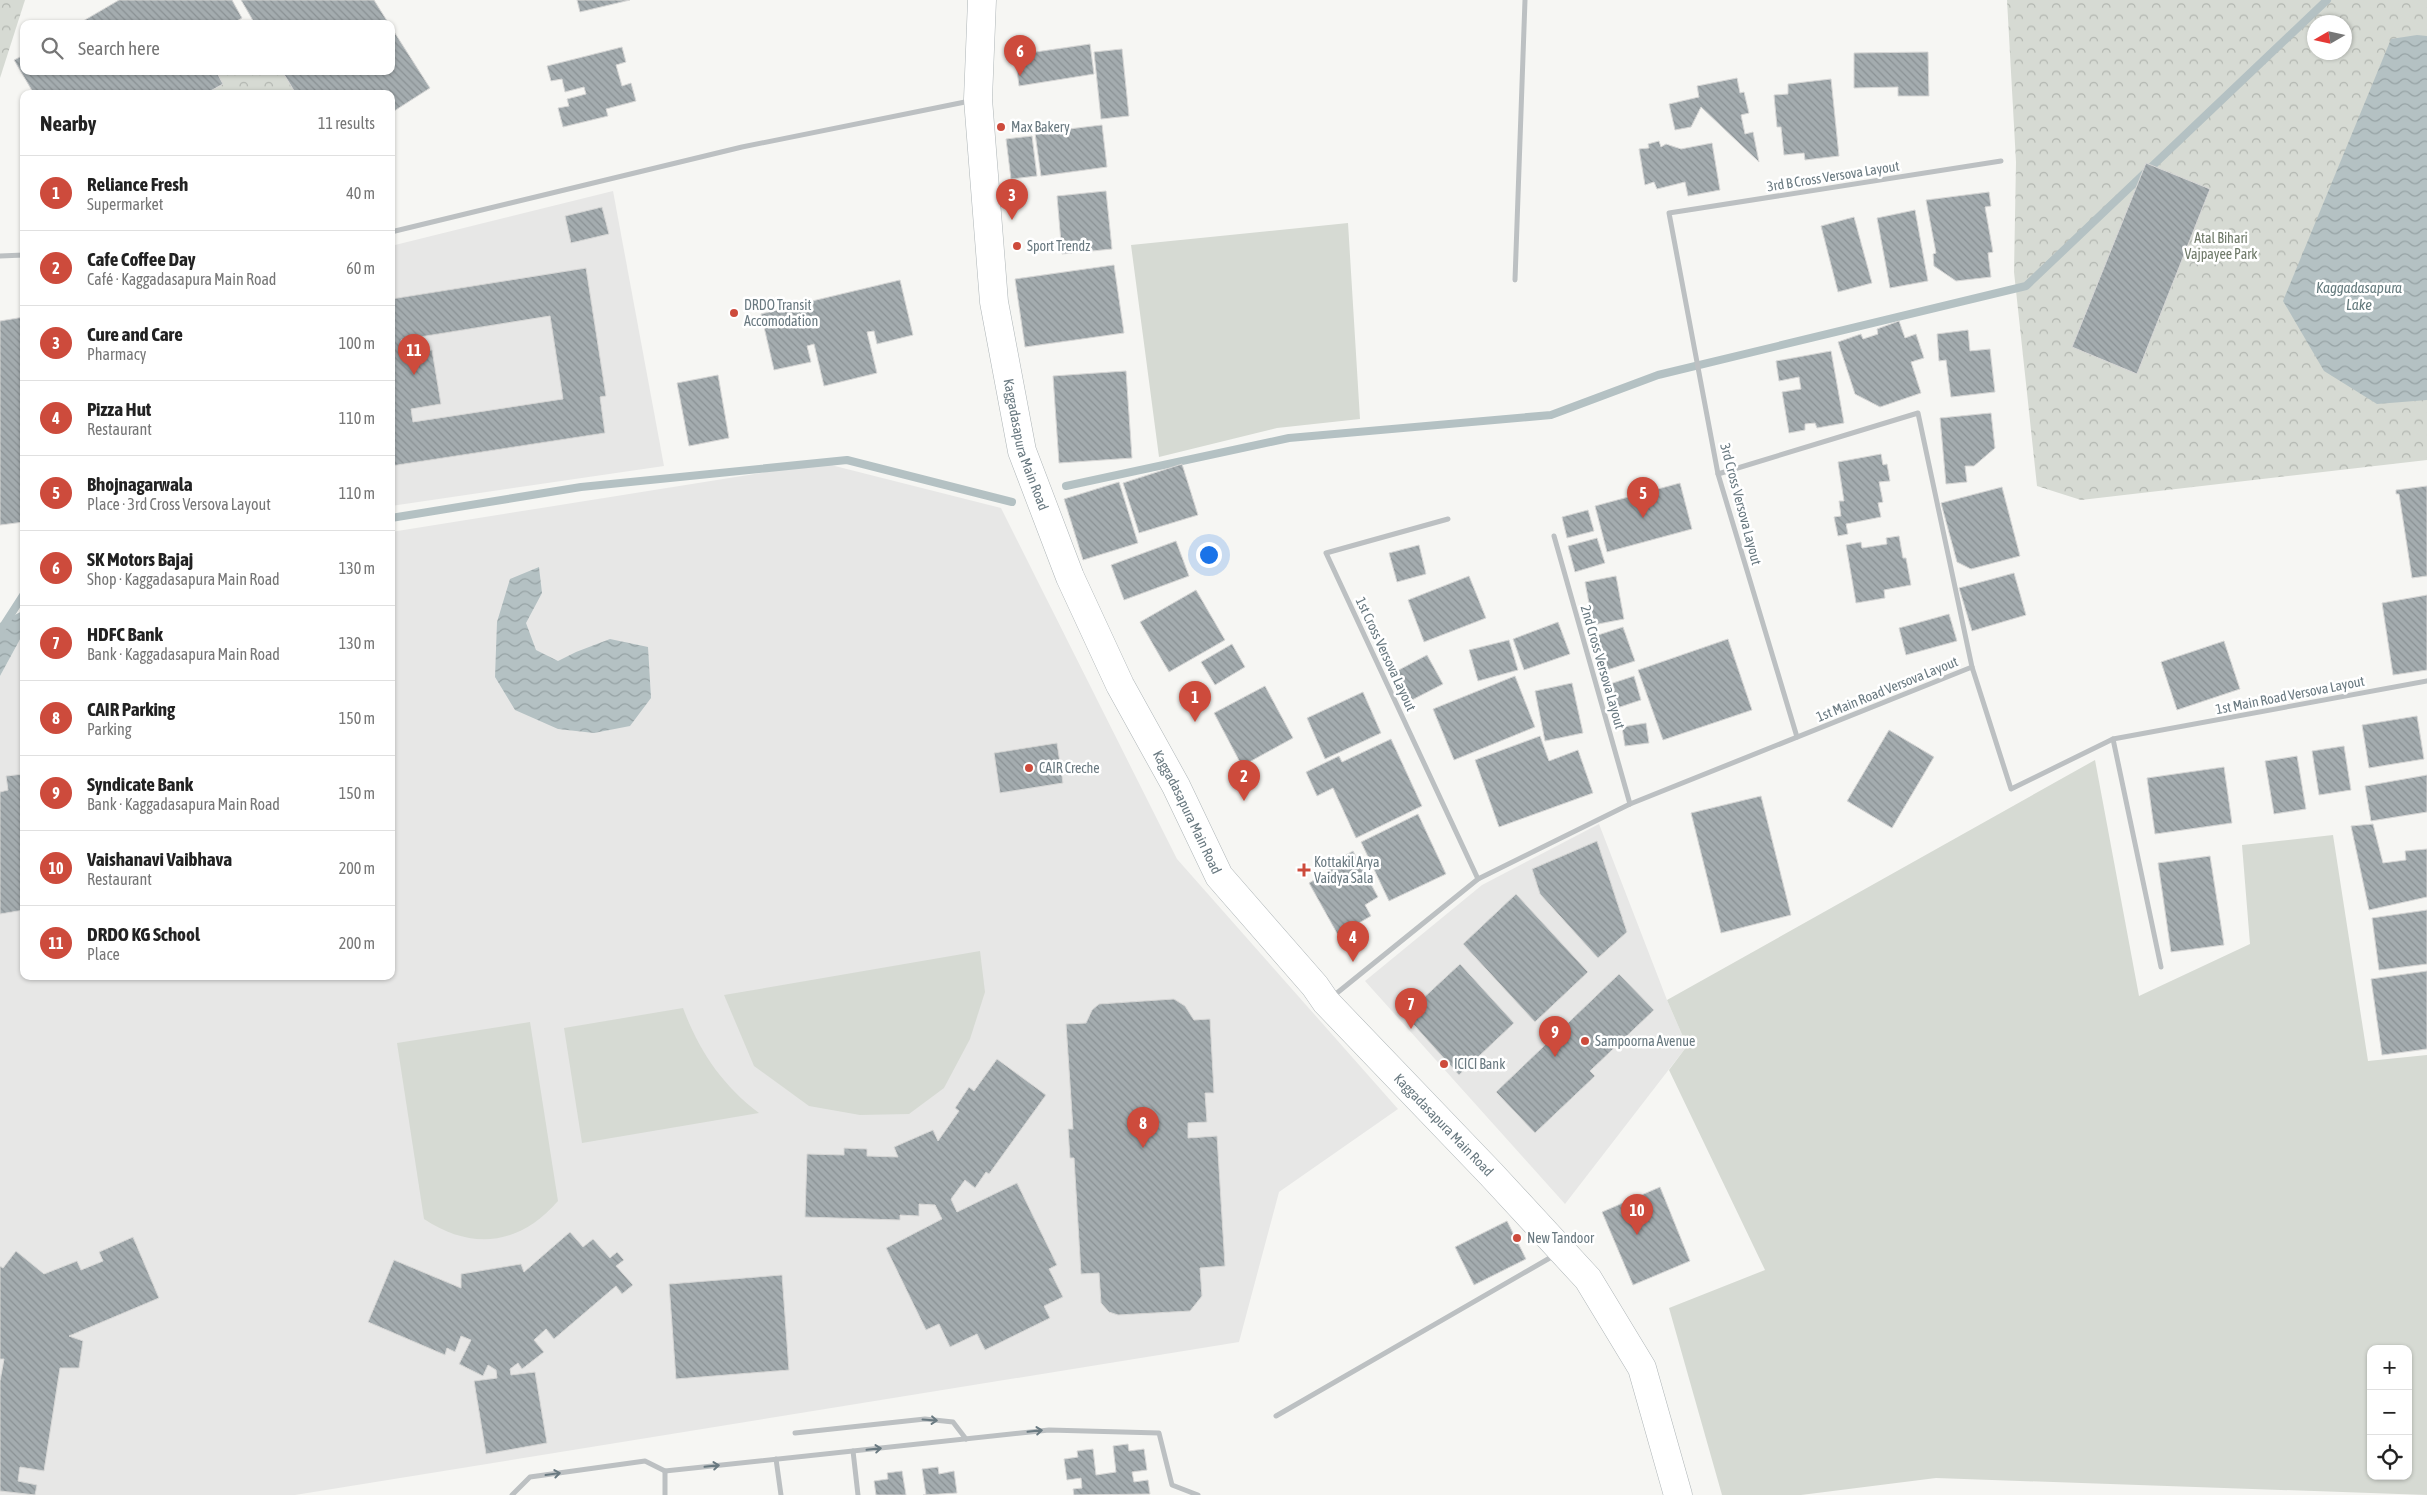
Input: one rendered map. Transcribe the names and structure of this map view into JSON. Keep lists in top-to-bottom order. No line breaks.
{"streets":{"main road":["Kaggadasapura Main Road"],"street":["3rd B Cross Versova Layout","3rd Cross Versova Layout","1st Cross Versova Layout","2nd Cross Versova Layout","1st Main Road Versova Layout"]},"crossings":[["3rd B Cross Versova Layout","3rd Cross Versova Layout"],["Kaggadasapura Main Road","1st Main Road Versova Layout"],["3rd Cross Versova Layout","1st Main Road Versova Layout"],["1st Cross Versova Layout","1st Main Road Versova Layout"],["2nd Cross Versova Layout","1st Main Road Versova Layout"]],"water":["Kaggadasapura Lake"],"parks":["Atal Bihari Vajpayee Park"],"places":{"other":["Max Bakery","Sport Trendz","DRDO Transit Accomodation","CAIR Creche","Sampoorna Avenue","ICICI Bank","New Tandoor"],"health":["Kottakil Arya Vaidya Sala"]},"north":"left","page":{"search":"Search here","pins":["6","3","11","5","1","2","4","7","9","8","10"],"heading":["Nearby","11 results"],"list":[{"mark":"1","name":"Reliance Fresh","note":"Supermarket","value":"40 m"},{"mark":"2","name":"Cafe Coffee Day","note":"Café · Kaggadasapura Main Road","value":"60 m"},{"mark":"3","name":"Cure and Care","note":"Pharmacy","value":"100 m"},{"mark":"4","name":"Pizza Hut","note":"Restaurant","value":"110 m"},{"mark":"5","name":"Bhojnagarwala","note":"Place · 3rd Cross Versova Layout","value":"110 m"},{"mark":"6","name":"SK Motors Bajaj","note":"Shop · Kaggadasapura Main Road","value":"130 m"},{"mark":"7","name":"HDFC Bank","note":"Bank · Kaggadasapura Main Road","value":"130 m"},{"mark":"8","name":"CAIR Parking","note":"Parking","value":"150 m"},{"mark":"9","name":"Syndicate Bank","note":"Bank · Kaggadasapura Main Road","value":"150 m"},{"mark":"10","name":"Vaishanavi Vaibhava","note":"Restaurant","value":"200 m"},{"mark":"11","name":"DRDO KG School","note":"Place","value":"200 m"}],"map_buttons":["+","−"]}}
